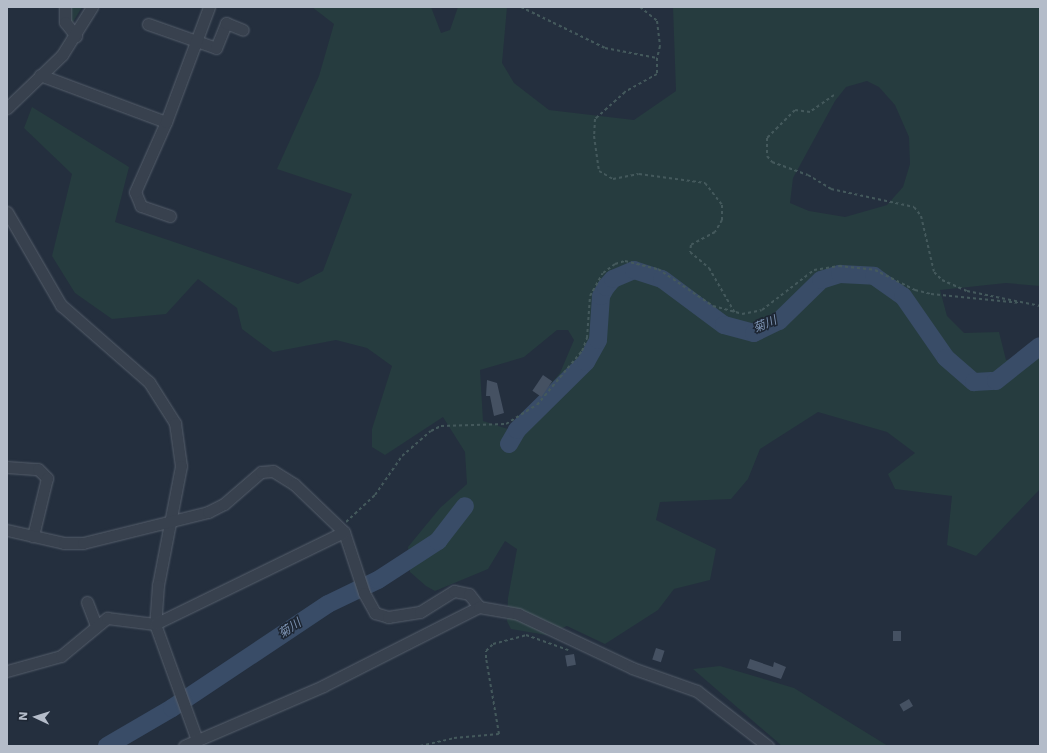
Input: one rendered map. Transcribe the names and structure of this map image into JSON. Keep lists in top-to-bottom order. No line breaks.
{"water":["菊川"],"north":"left"}
